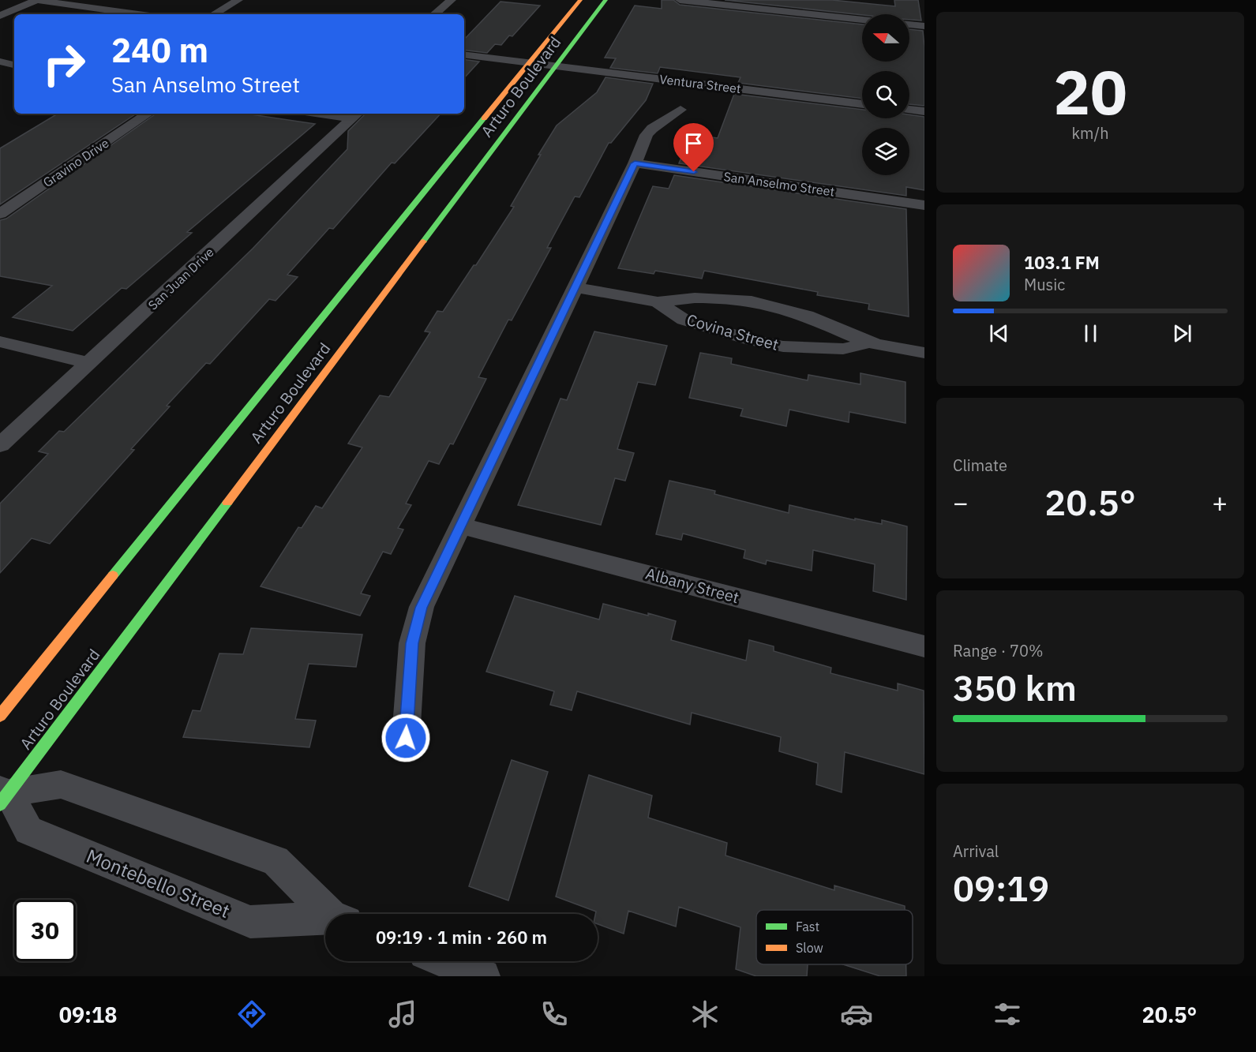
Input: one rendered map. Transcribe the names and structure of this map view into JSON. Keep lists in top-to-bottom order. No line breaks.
{"streets":{"street":["Ventura Street","Arturo Boulevard","Gravino Drive","San Anselmo Street","San Juan Drive","Covina Street","Albany Street","Montebello Street"]},"crossings":[["Ventura Street","Arturo Boulevard"],["Arturo Boulevard","Montebello Street"]],"legend":["Fast","Slow"],"north":"left","page":{"tile":[["20","km/h"],"Climate",["Range · 70%","350 km"],["Arrival","09:19"]],"turn":["240 m","San Anselmo Street"],"song":["103.1 FM","Music"],"heat":["−","20.5°","+"],"limit":"30","trip":"09:19 · 1 min · 260 m","tabs":["09:18","20.5°"]}}
